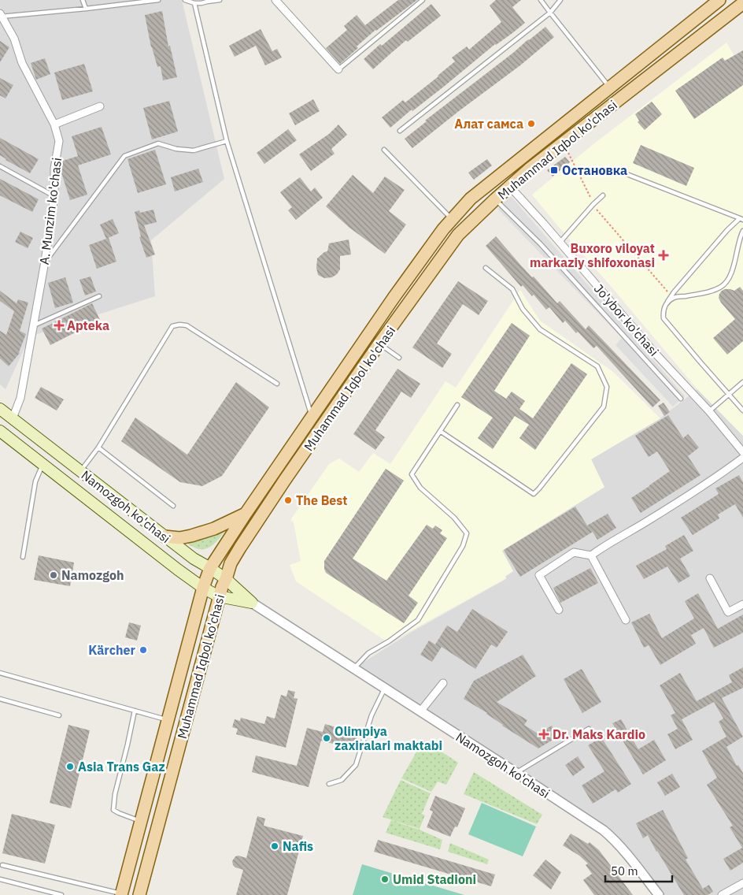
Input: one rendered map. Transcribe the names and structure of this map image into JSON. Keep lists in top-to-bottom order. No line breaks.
{"streets":{"main road":["Muhammad Iqbol ko'chasi","Namozgoh ko'chasi"],"street":["A. Munzim ko'chasi","Jo'ybor ko'chasi"]},"crossings":[["Muhammad Iqbol ko'chasi","Jo'ybor ko'chasi"],["Muhammad Iqbol ko'chasi","Namozgoh ko'chasi"],["A. Munzim ko'chasi","Namozgoh ko'chasi"]],"places":{"other":["Алат самса","The Best","Namozgoh","Kärcher","Olimpiya zaxiralari maktabi","Asia Trans Gaz","Nafis","Umid Stadioni"],"transit":["Остановка"],"health":["Buxoro viloyat markaziy shifoxonasi","Apteka","Dr. Maks Kardio"]},"scale_bar":"50 m"}
